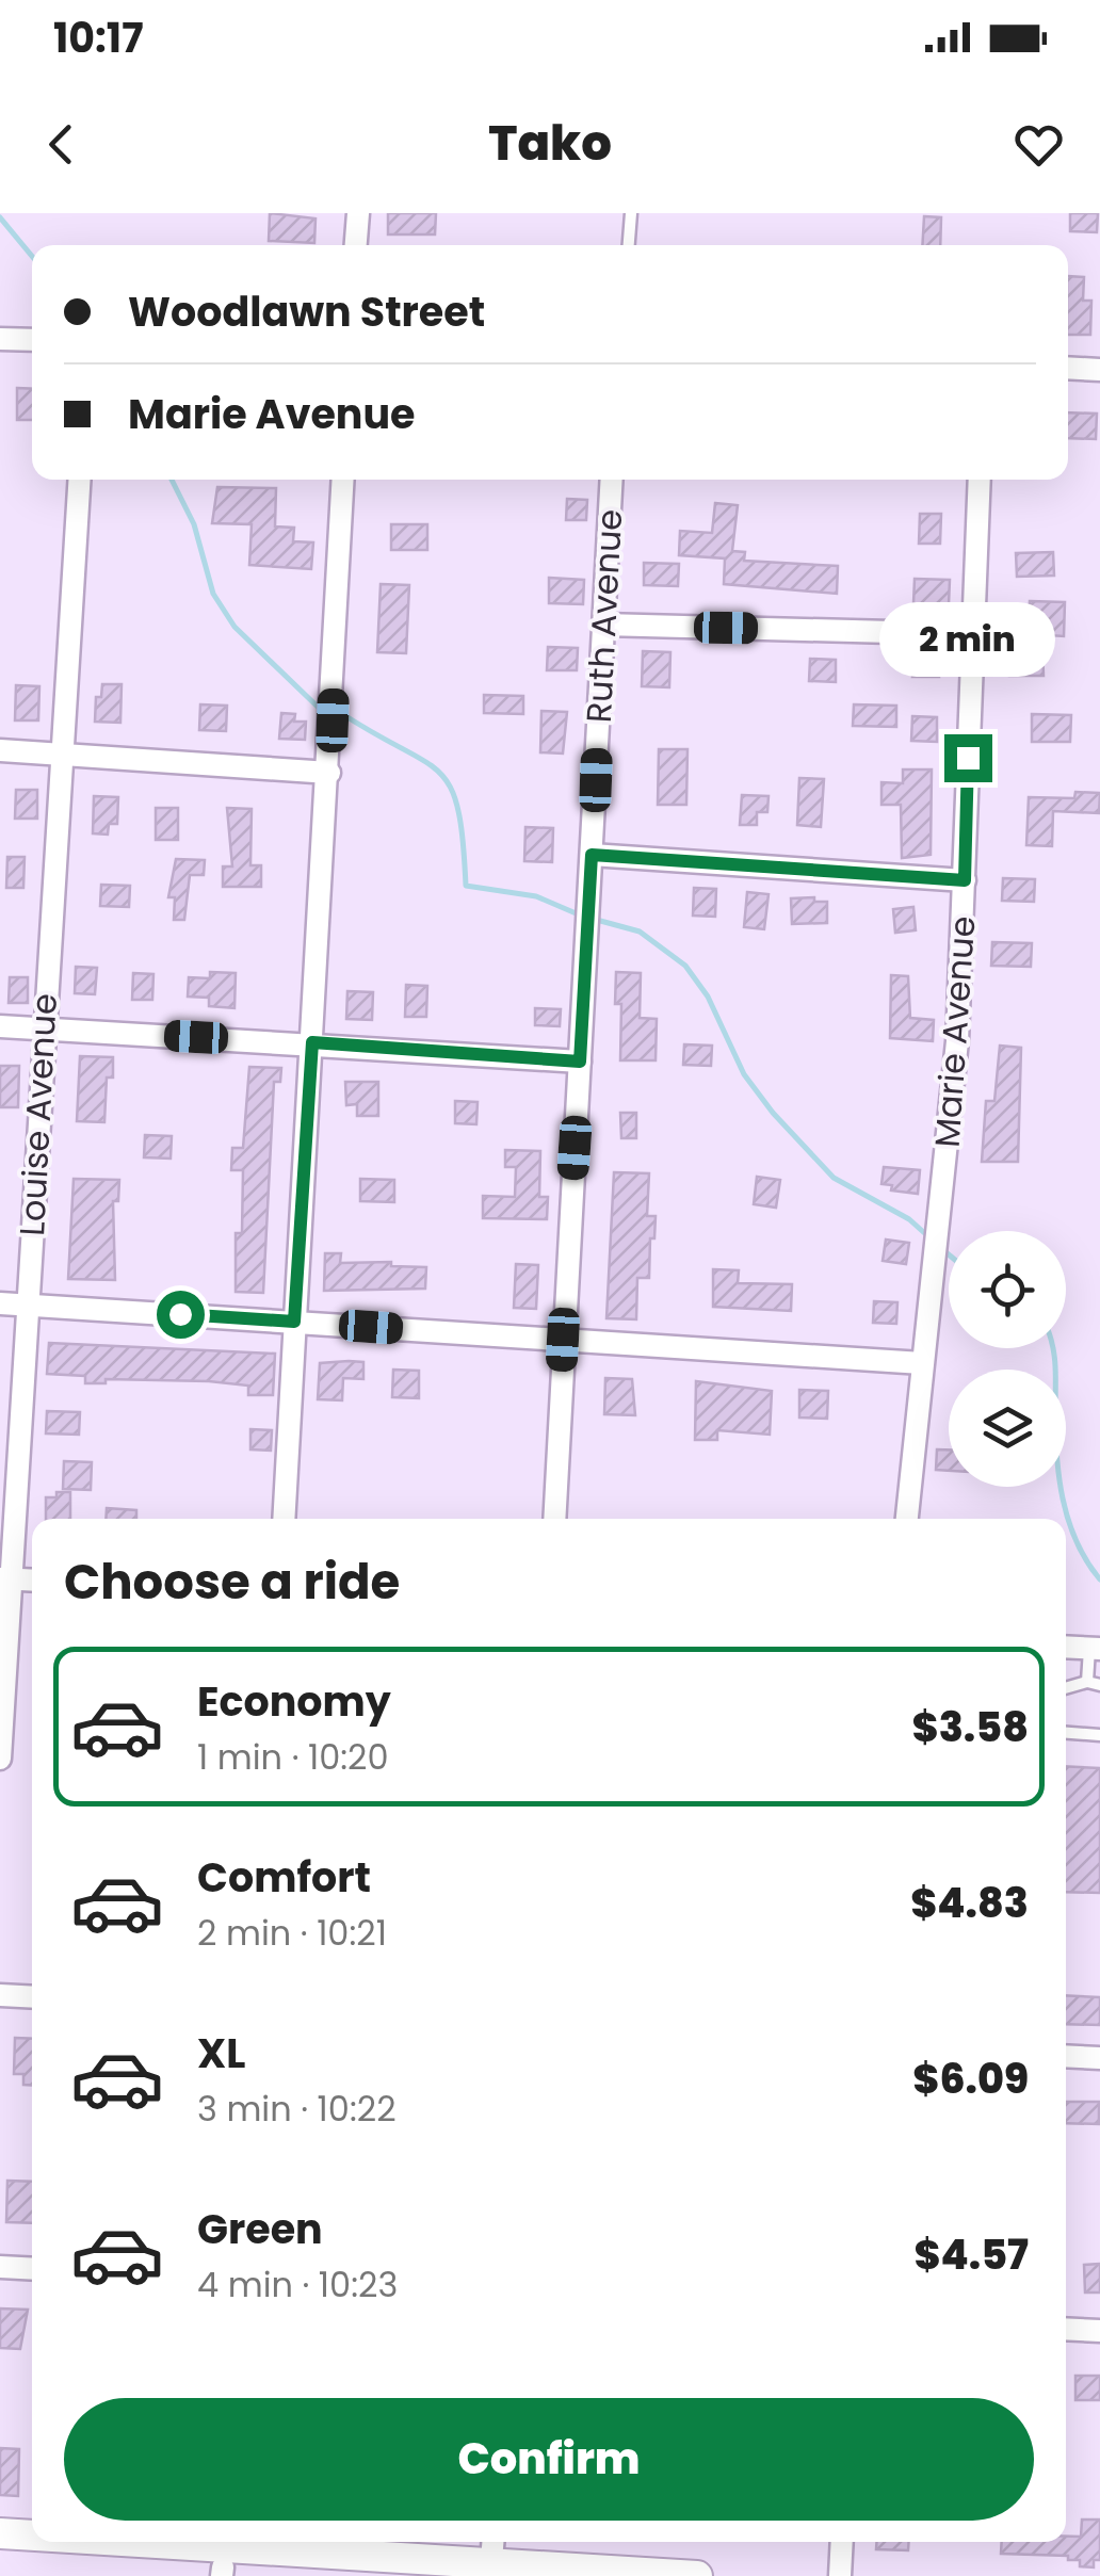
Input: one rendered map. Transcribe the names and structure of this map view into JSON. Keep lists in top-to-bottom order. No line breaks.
{"streets":{"street":["Ruth Avenue","Marie Avenue","Louise Avenue"]},"page":{"status":"10:17","header":"Tako","banner":["Woodlawn Street","Marie Avenue"],"bubble":"2 min","heading":"Choose a ride","list":[{"name":"Economy","note":"1 min · 10:20","value":"$3.58"},{"name":"Comfort","note":"2 min · 10:21","value":"$4.83"},{"name":"XL","note":"3 min · 10:22","value":"$6.09"},{"name":"Green","note":"4 min · 10:23","value":"$4.57"}],"buttons":"Confirm"}}
